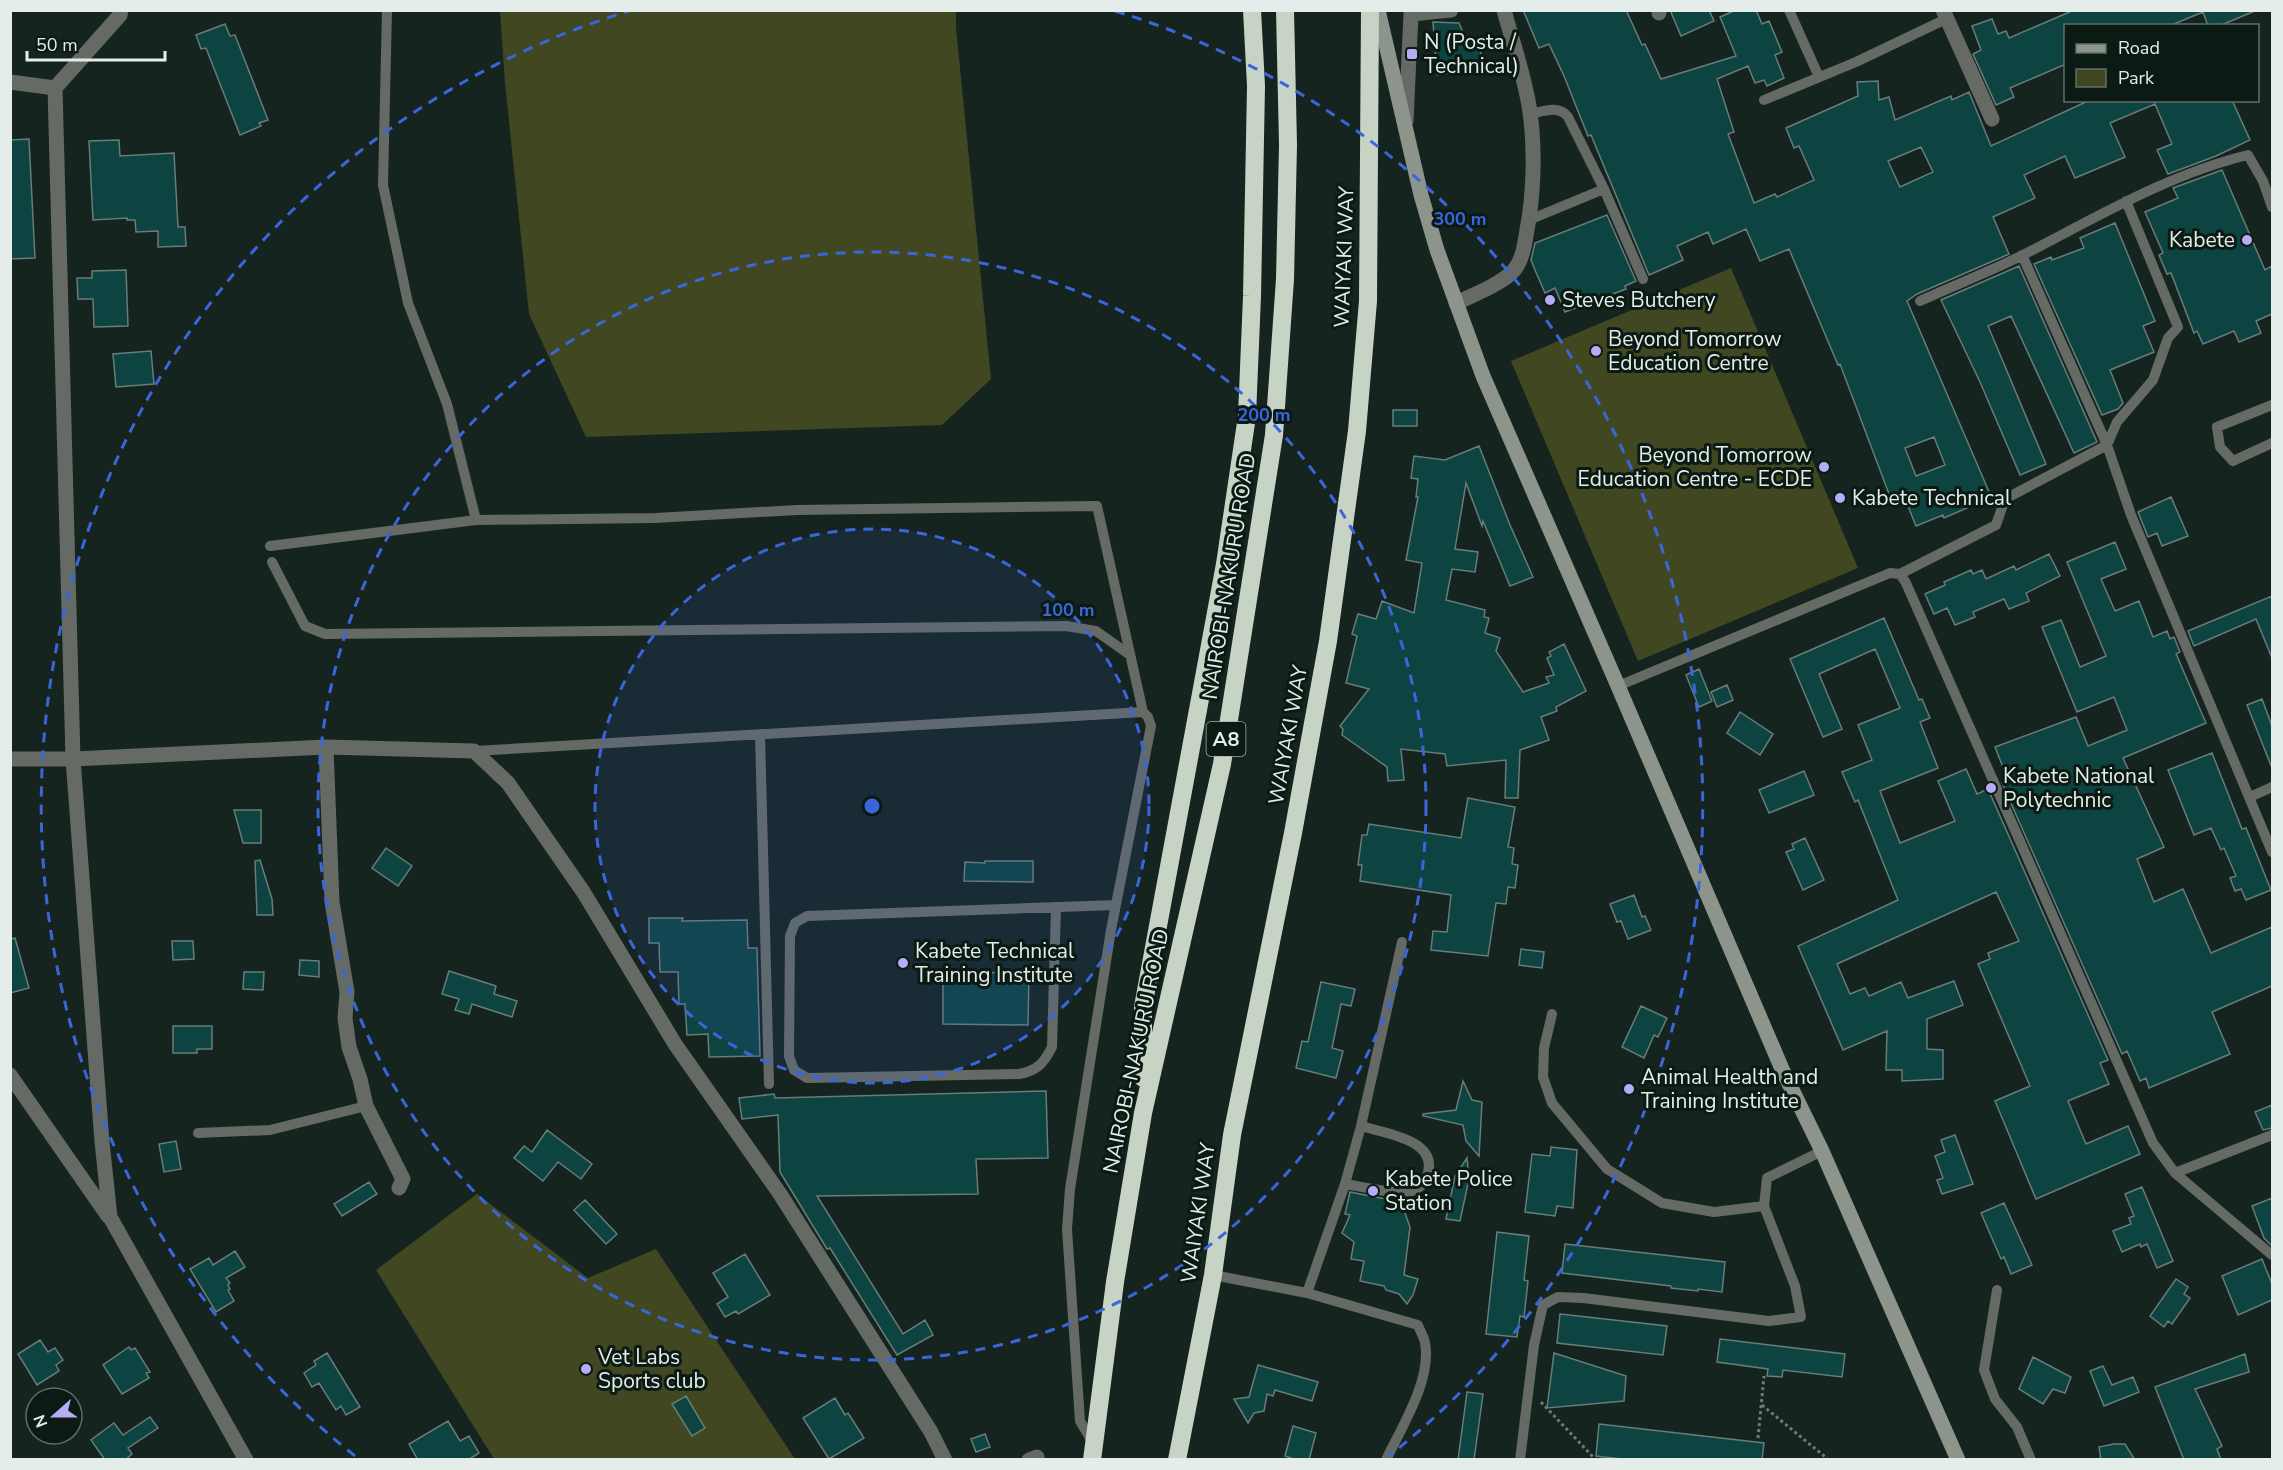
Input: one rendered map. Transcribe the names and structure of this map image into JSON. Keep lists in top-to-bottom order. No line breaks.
{"streets":{"highway":["WAIYAKI WAY","NAIROBI-NAKURU ROAD","A8"]},"places":{"transit":["N (Posta / Technical)"],"other":["Kabete","Steves Butchery","Beyond Tomorrow Education Centre","Beyond Tomorrow Education Centre - ECDE","Kabete Technical","Kabete National Polytechnic","Kabete Technical Training Institute","Animal Health and Training Institute","Kabete Police Station","Vet Labs Sports club"]},"legend":["Road","Park"],"scale_bar":"50 m","north":"left","rings":["300 m","200 m","100 m"]}
